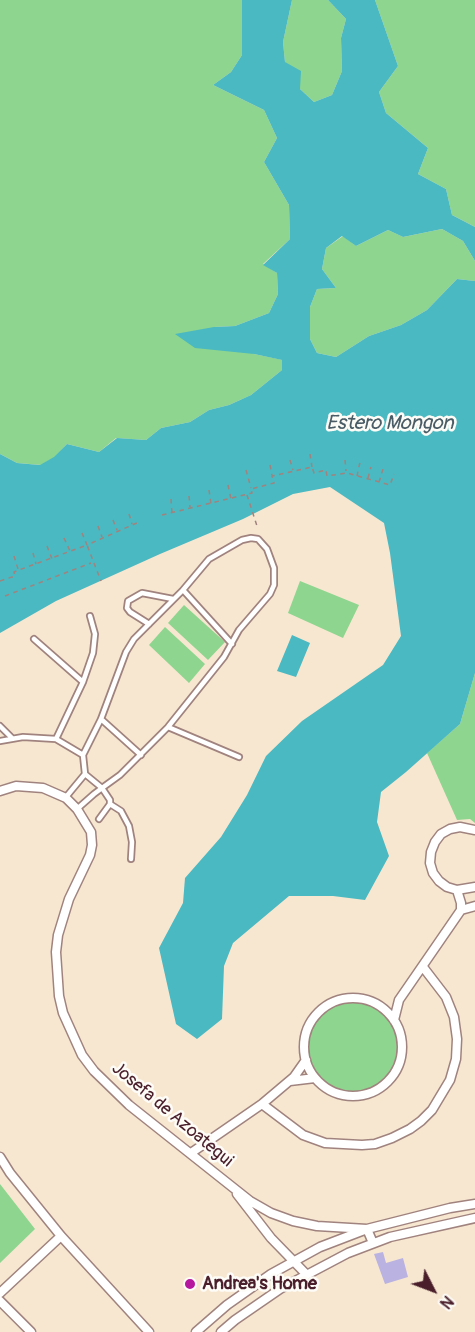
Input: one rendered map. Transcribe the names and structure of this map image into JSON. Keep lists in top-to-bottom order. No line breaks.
{"streets":{"street":["Josefa de Azoategui"]},"water":["Estero Mongon"],"places":["Andrea's Home"],"north":"bottom right"}
